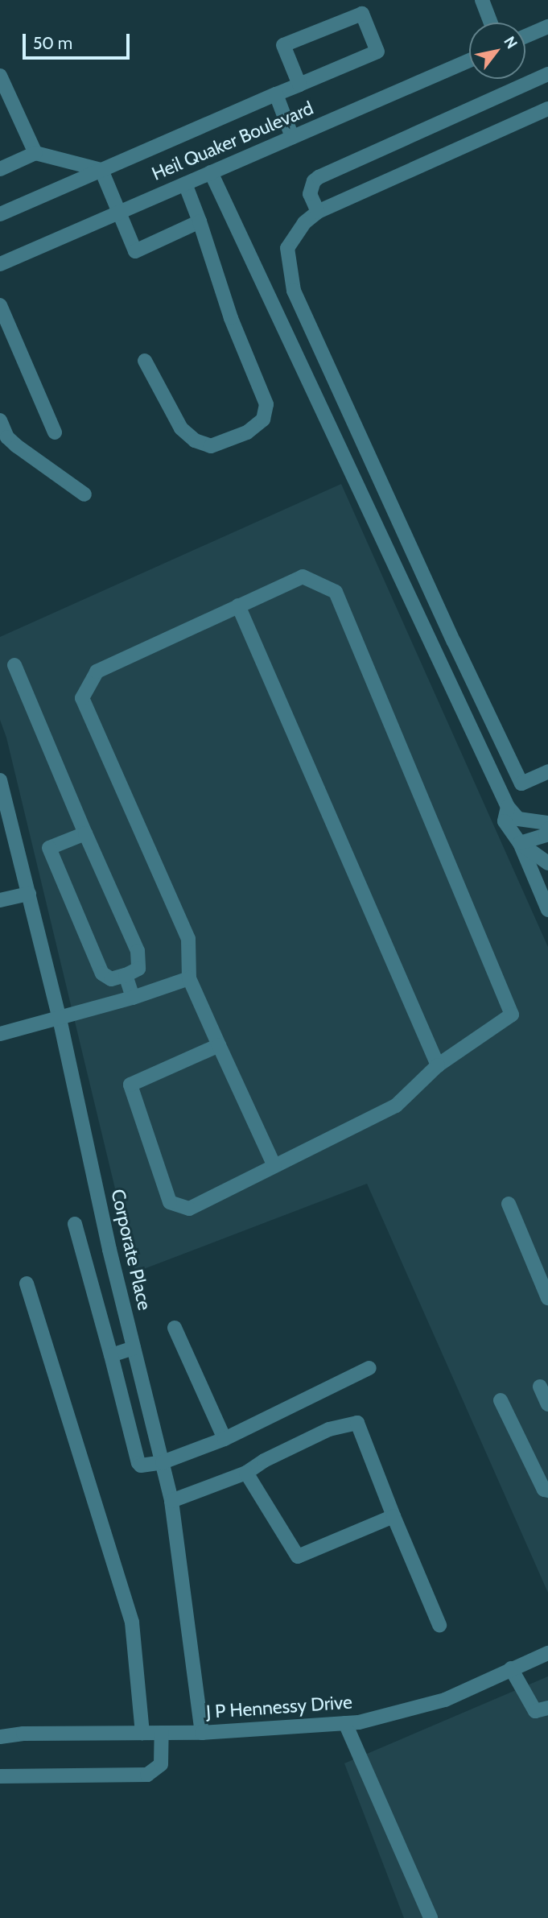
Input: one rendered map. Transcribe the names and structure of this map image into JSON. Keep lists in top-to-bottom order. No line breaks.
{"streets":{"street":["Heil Quaker Boulevard","Corporate Place","J P Hennessy Drive"]},"crossings":[["Corporate Place","J P Hennessy Drive"]],"scale_bar":"50 m","north":"top right"}
